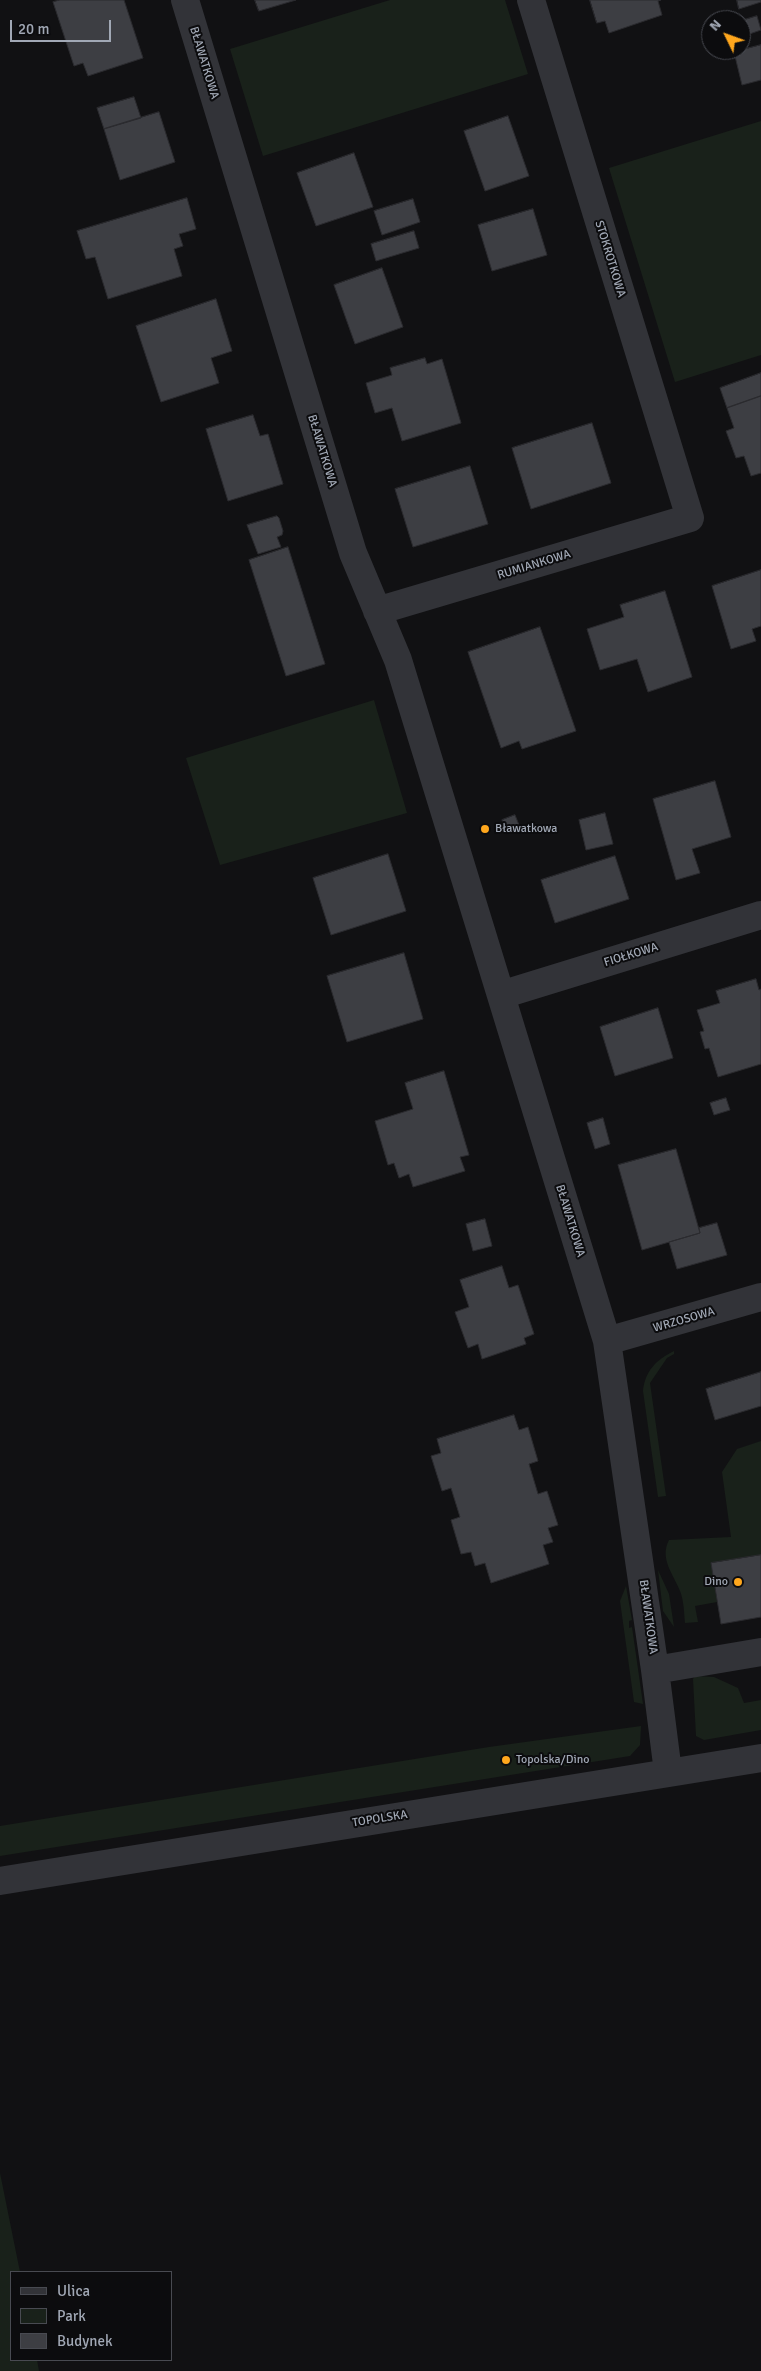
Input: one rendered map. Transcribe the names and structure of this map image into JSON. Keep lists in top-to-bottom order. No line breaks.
{"streets":{"street":["BŁAWATKOWA","STOKROTKOWA","RUMIANKOWA","FIOŁKOWA","WRZOSOWA","TOPOLSKA"]},"crossings":[["BŁAWATKOWA","RUMIANKOWA"],["BŁAWATKOWA","FIOŁKOWA"],["BŁAWATKOWA","WRZOSOWA"],["BŁAWATKOWA","TOPOLSKA"],["STOKROTKOWA","RUMIANKOWA"]],"places":["Bławatkowa","Dino","Topolska/Dino"],"legend":["Ulica","Park","Budynek"],"scale_bar":"20 m","north":"top left"}
